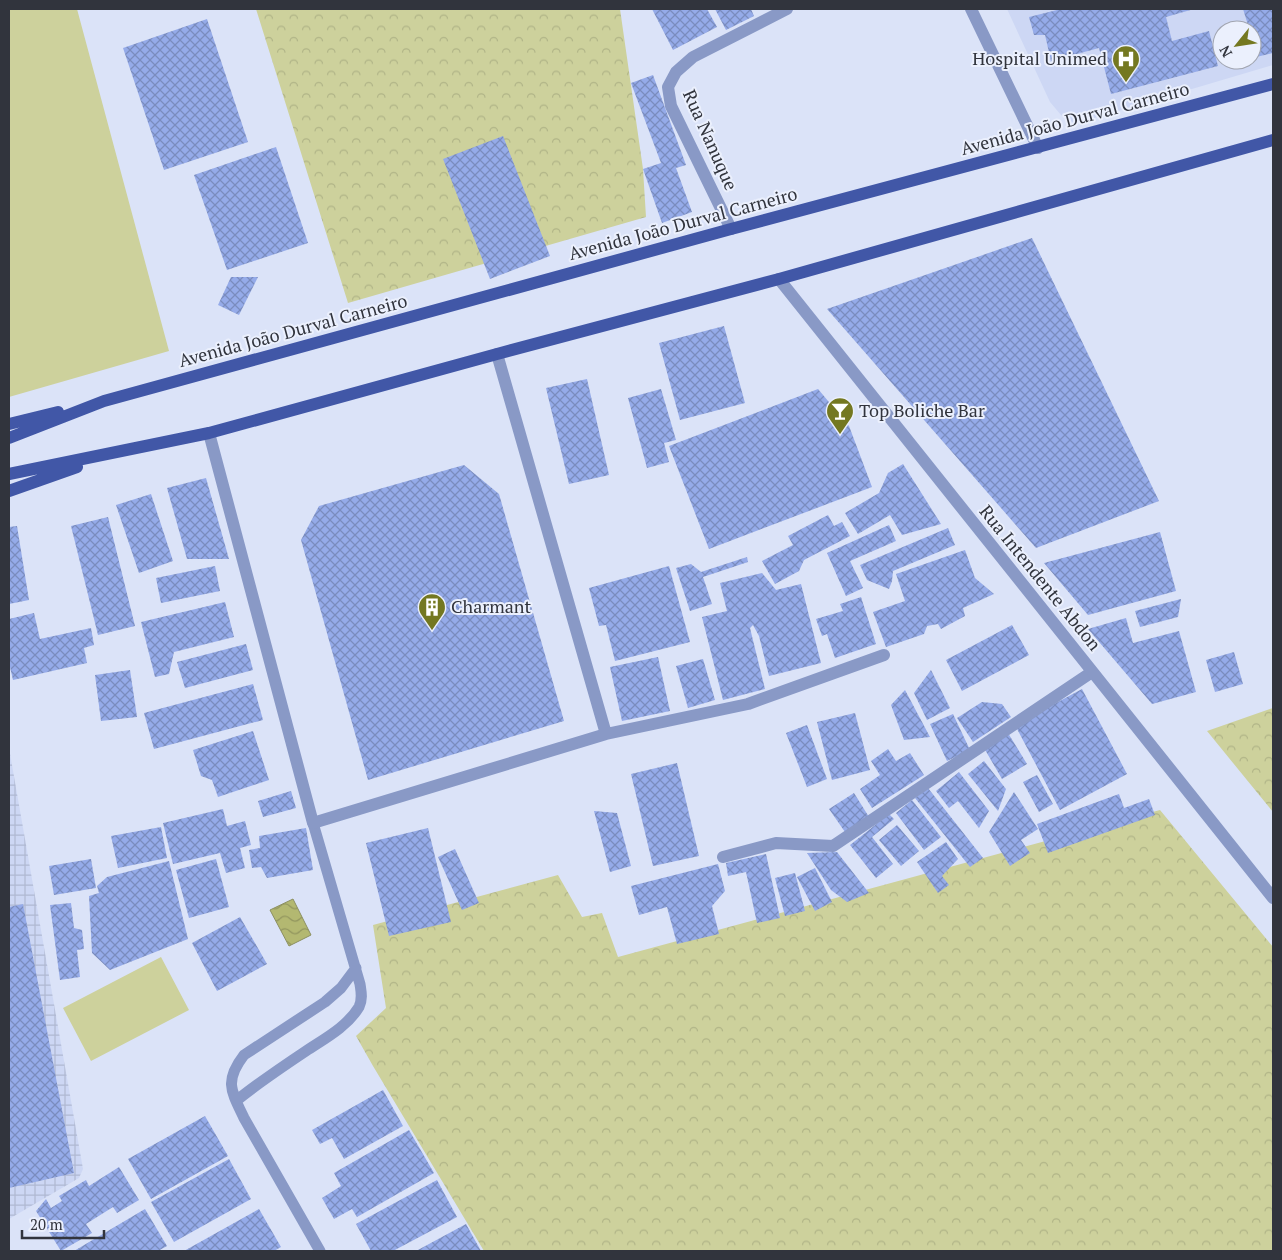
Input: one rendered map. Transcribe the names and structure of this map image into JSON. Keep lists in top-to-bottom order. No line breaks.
{"streets":{"main road":["Avenida João Durval Carneiro"],"street":["Rua Nanuque","Rua Intendente Abdon"]},"crossings":[["Avenida João Durval Carneiro","Rua Nanuque"]],"places":{"hospital":["Hospital Unimed"],"bar":["Top Boliche Bar"],"building":["Charmant"]},"scale_bar":"20 m","north":"bottom left"}
